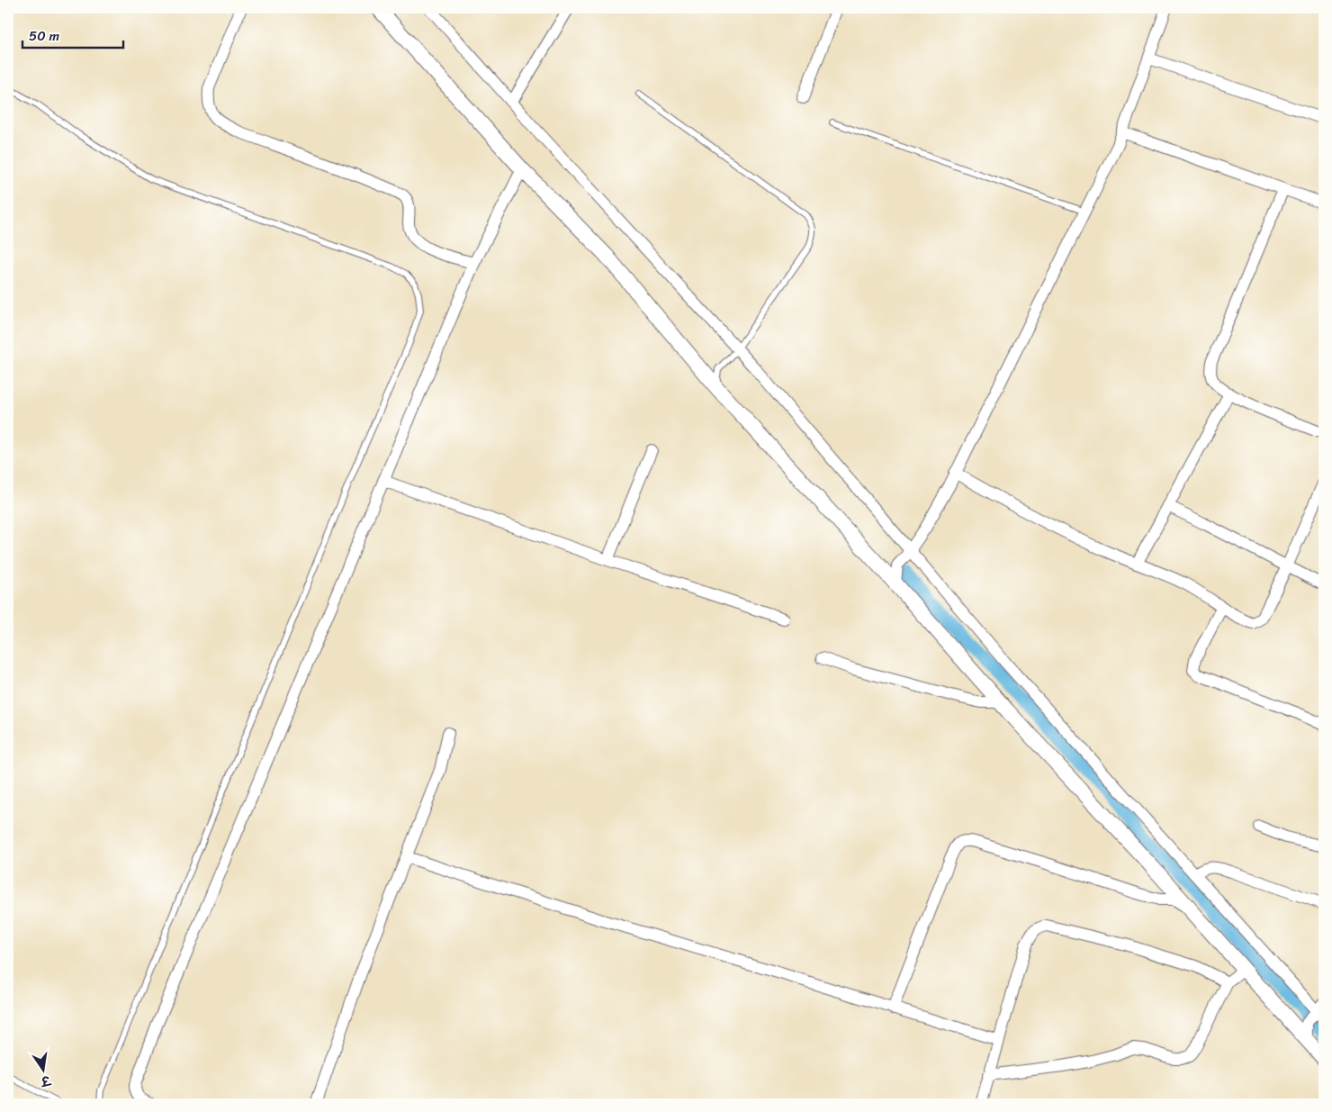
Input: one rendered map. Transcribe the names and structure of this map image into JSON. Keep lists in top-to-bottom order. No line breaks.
{"scale_bar":"50 m","north":"bottom"}
